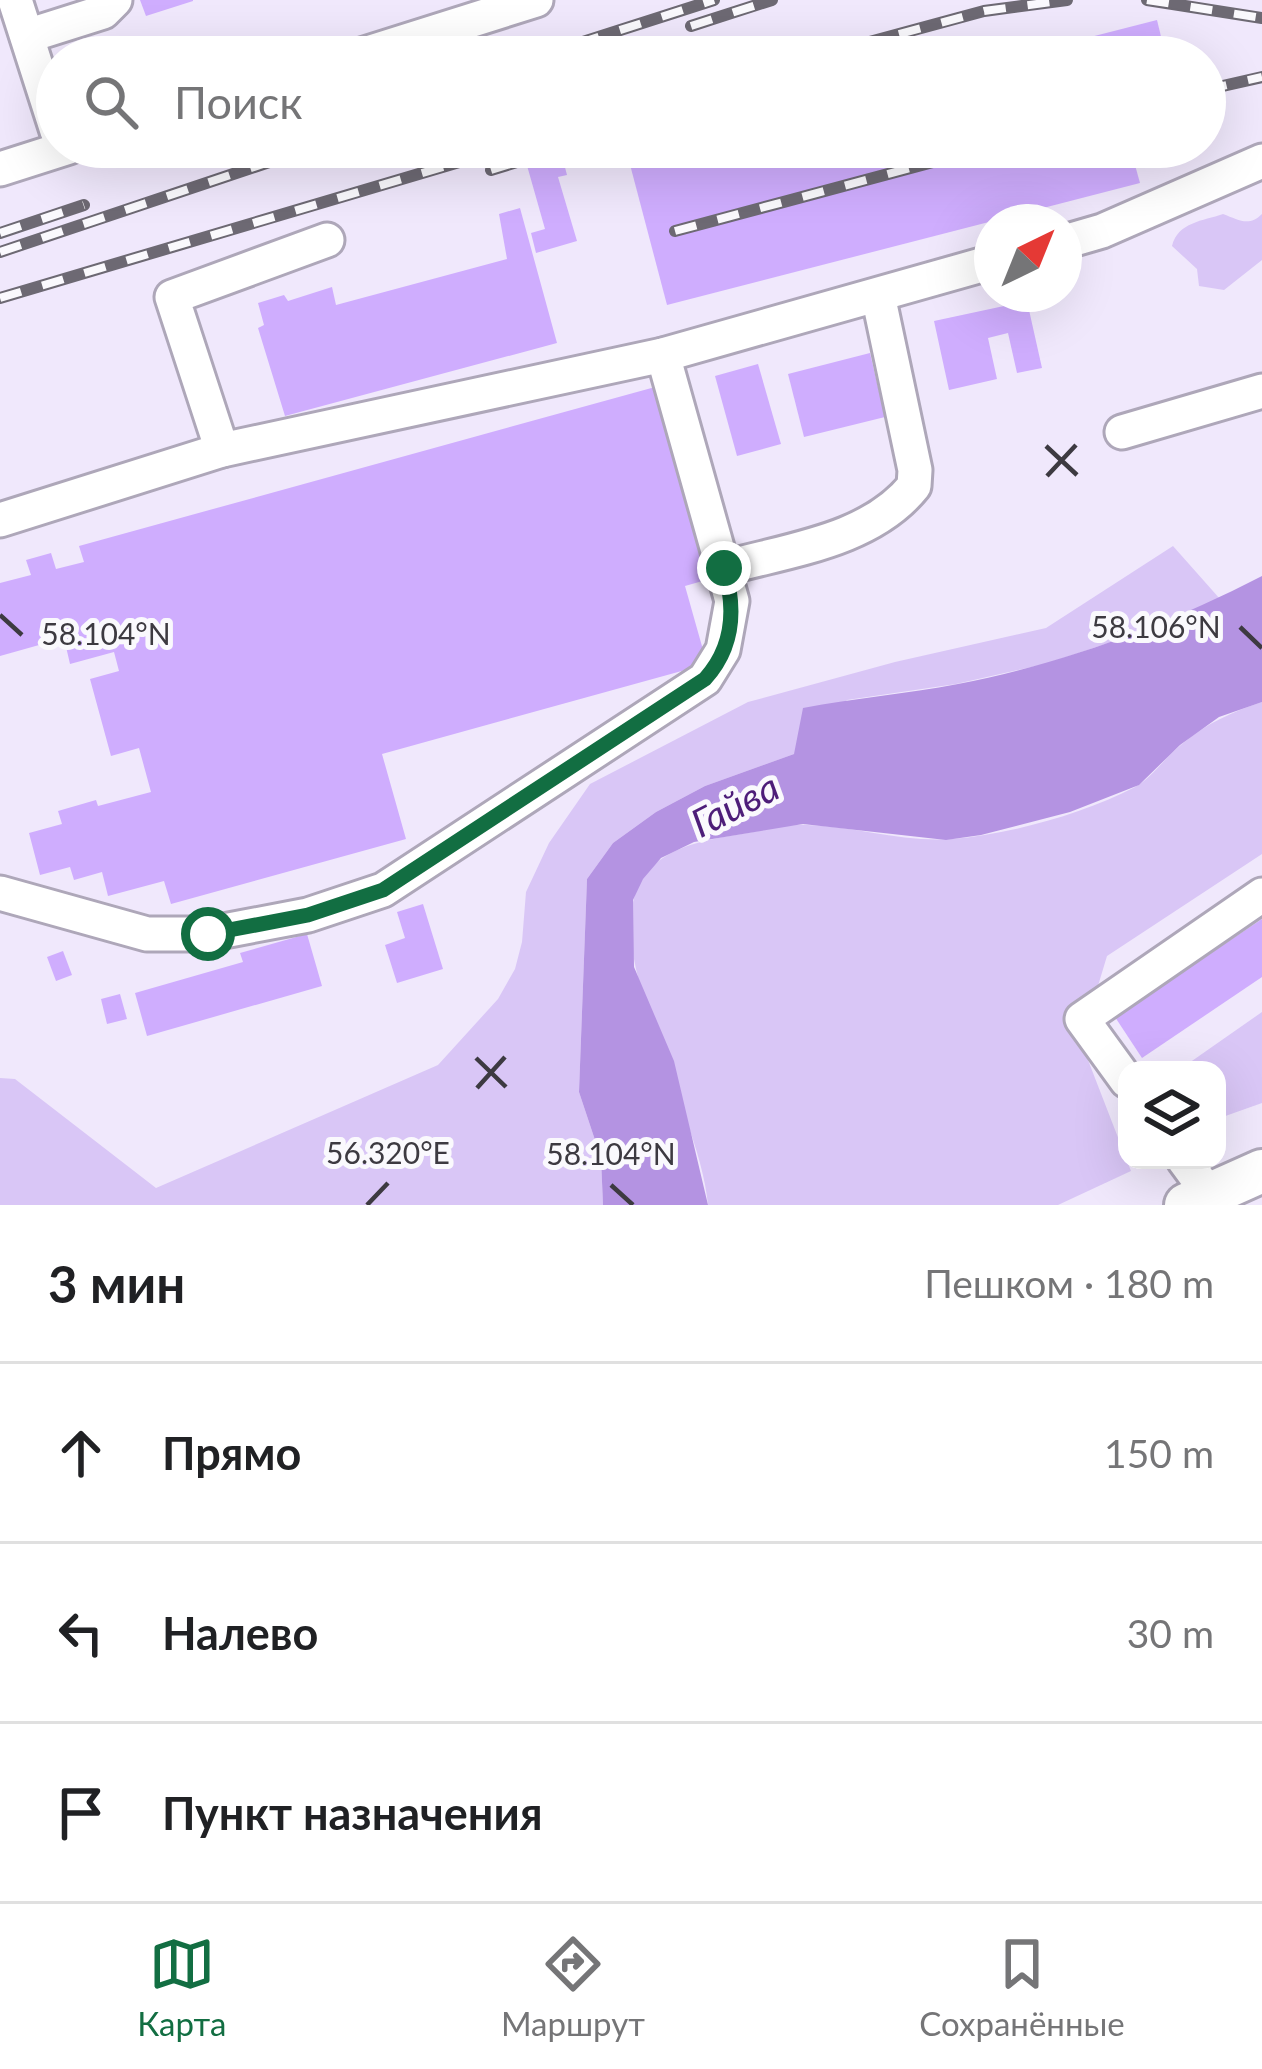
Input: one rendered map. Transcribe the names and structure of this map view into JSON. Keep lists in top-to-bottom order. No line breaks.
{"water":["Гайва"],"north":"top right","page":{"search":"Поиск","heading":["3 мин","Пешком · 180 m"],"list":[["Прямо","150 m"],["Налево","30 m"],"Пункт назначения"],"nav":["Карта","Маршрут","Сохранённые"]},"coordinates":["58.106°N","58.104°N","56.320°E"]}
